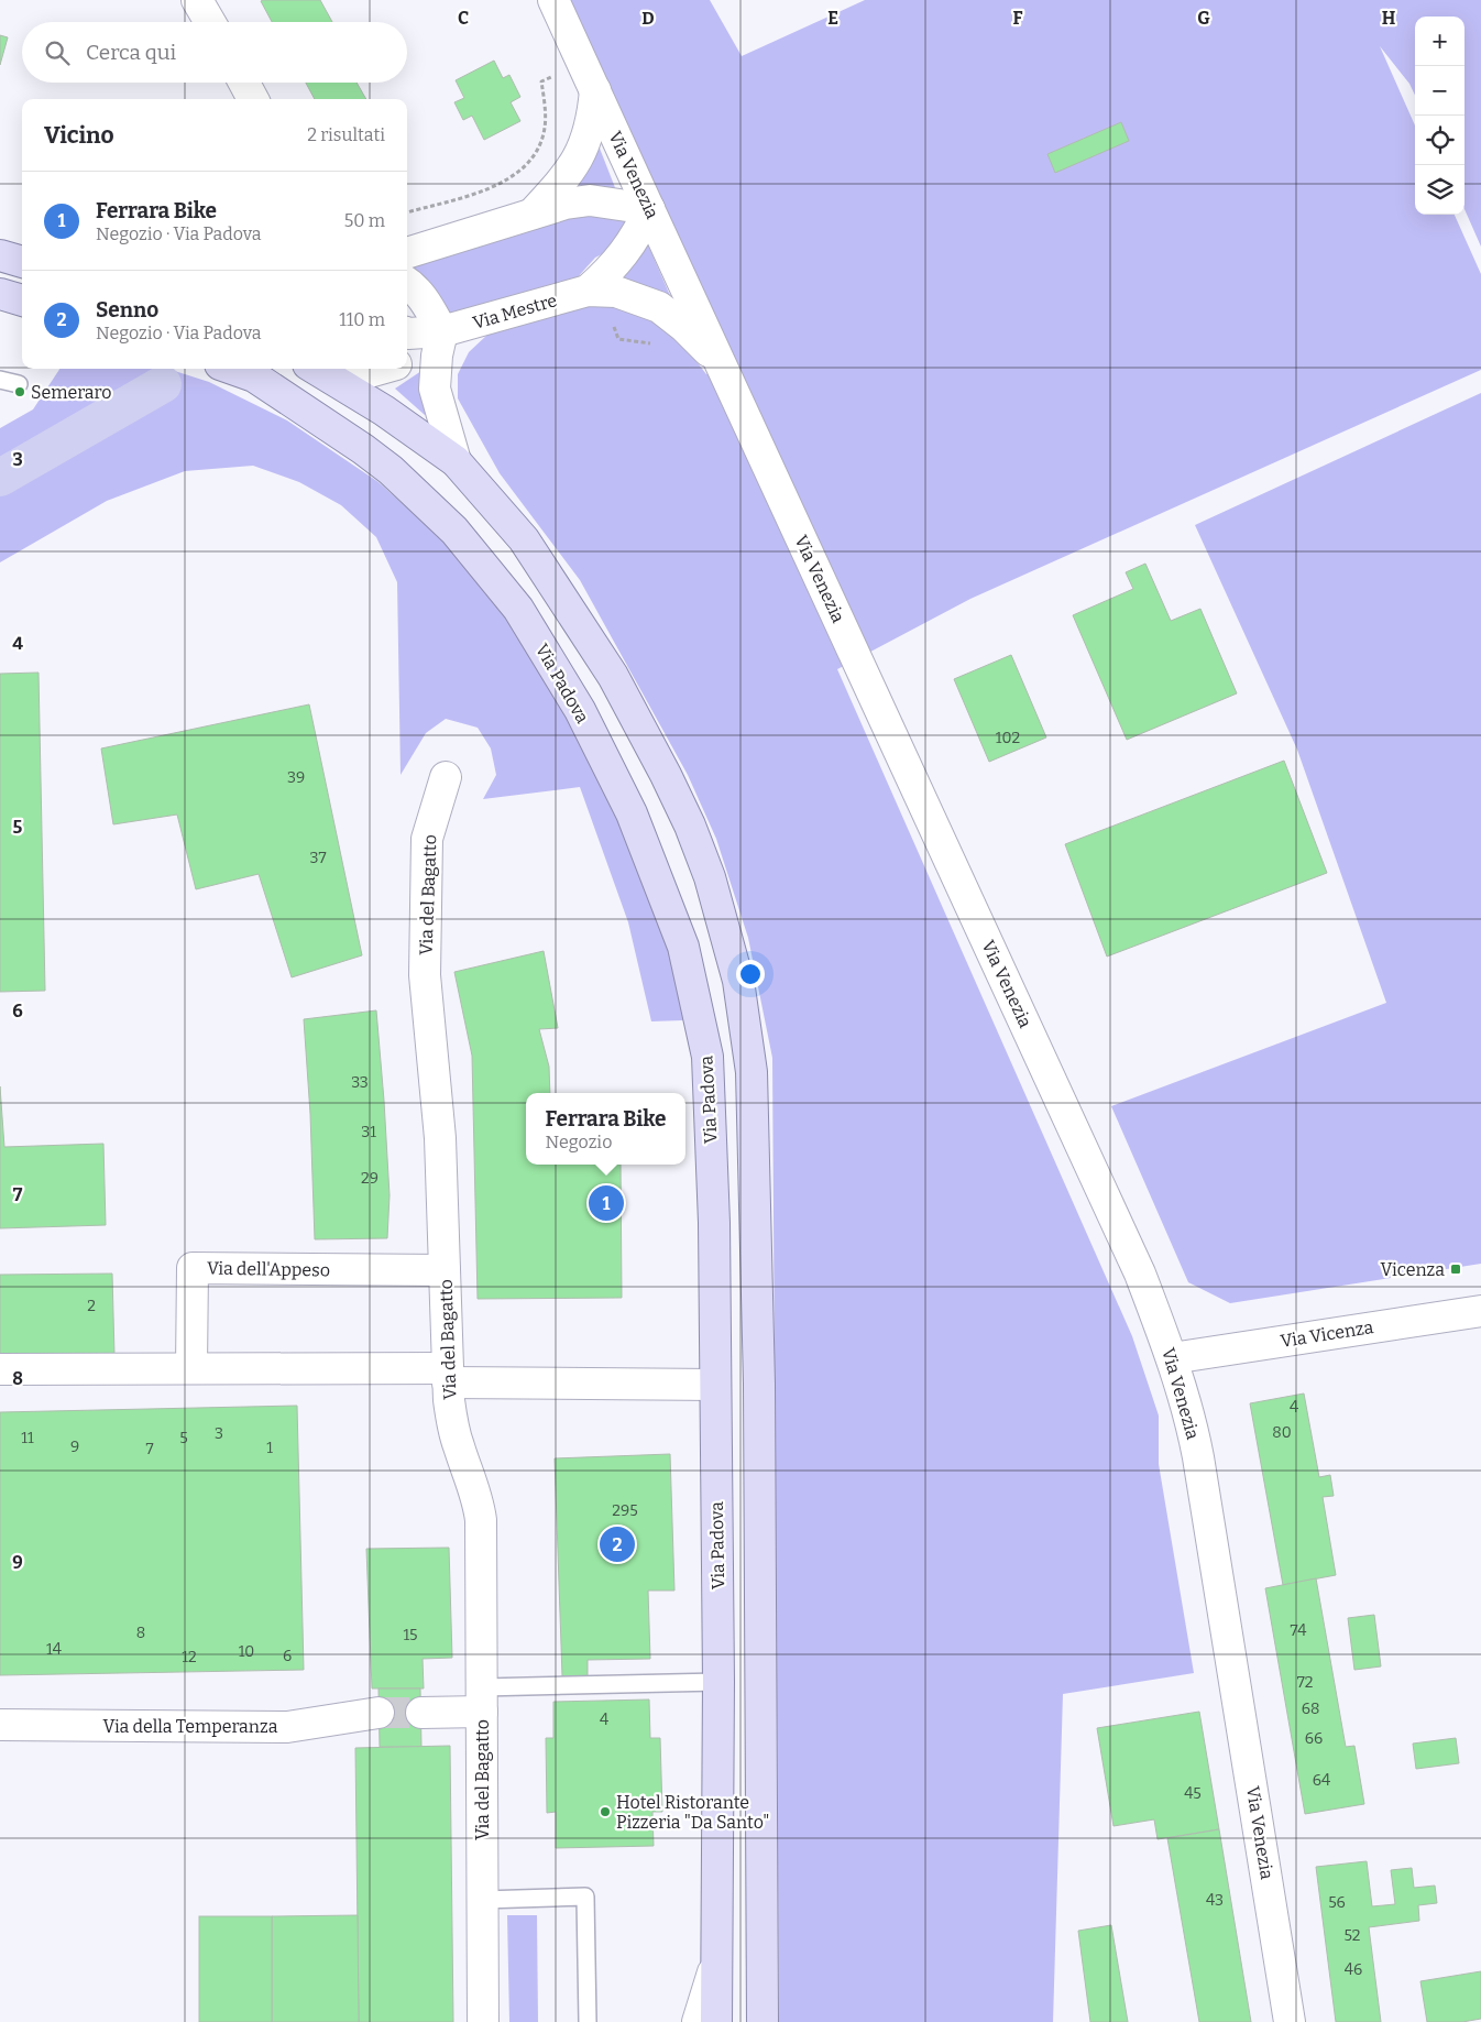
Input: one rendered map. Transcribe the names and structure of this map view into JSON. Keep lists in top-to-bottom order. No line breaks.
{"streets":{"main road":["Via Padova"],"street":["Via Venezia","Via Mestre","Via del Bagatto","Via dell'Appeso","Via Vicenza","Via della Temperanza"]},"crossings":[["Via Venezia","Via Mestre"],["Via Venezia","Via Vicenza"],["Via del Bagatto","Via dell'Appeso"]],"places":{"other":["Semeraro","Hotel Ristorante Pizzeria \"Da Santo\""],"transit":["Vicenza"]},"house_numbers":["102","39","37","33","31","29","2","4","80","3","11","5","9","1","7","295","74","8","15","14","10","6","12","72","68","4","66","64","45","43","56","52","46"],"page":{"map_buttons":["+","−"],"search":"Cerca qui","heading":["Vicino","2 risultati"],"list":[{"mark":"1","name":"Ferrara Bike","note":"Negozio · Via Padova","value":"50 m"},{"mark":"2","name":"Senno","note":"Negozio · Via Padova","value":"110 m"}],"popup":["Ferrara Bike","Negozio"],"pins":["1","2"]},"grid":{"columns":["C","D","E","F","G","H"],"rows":["3","4","5","6","7","8","9"]}}
